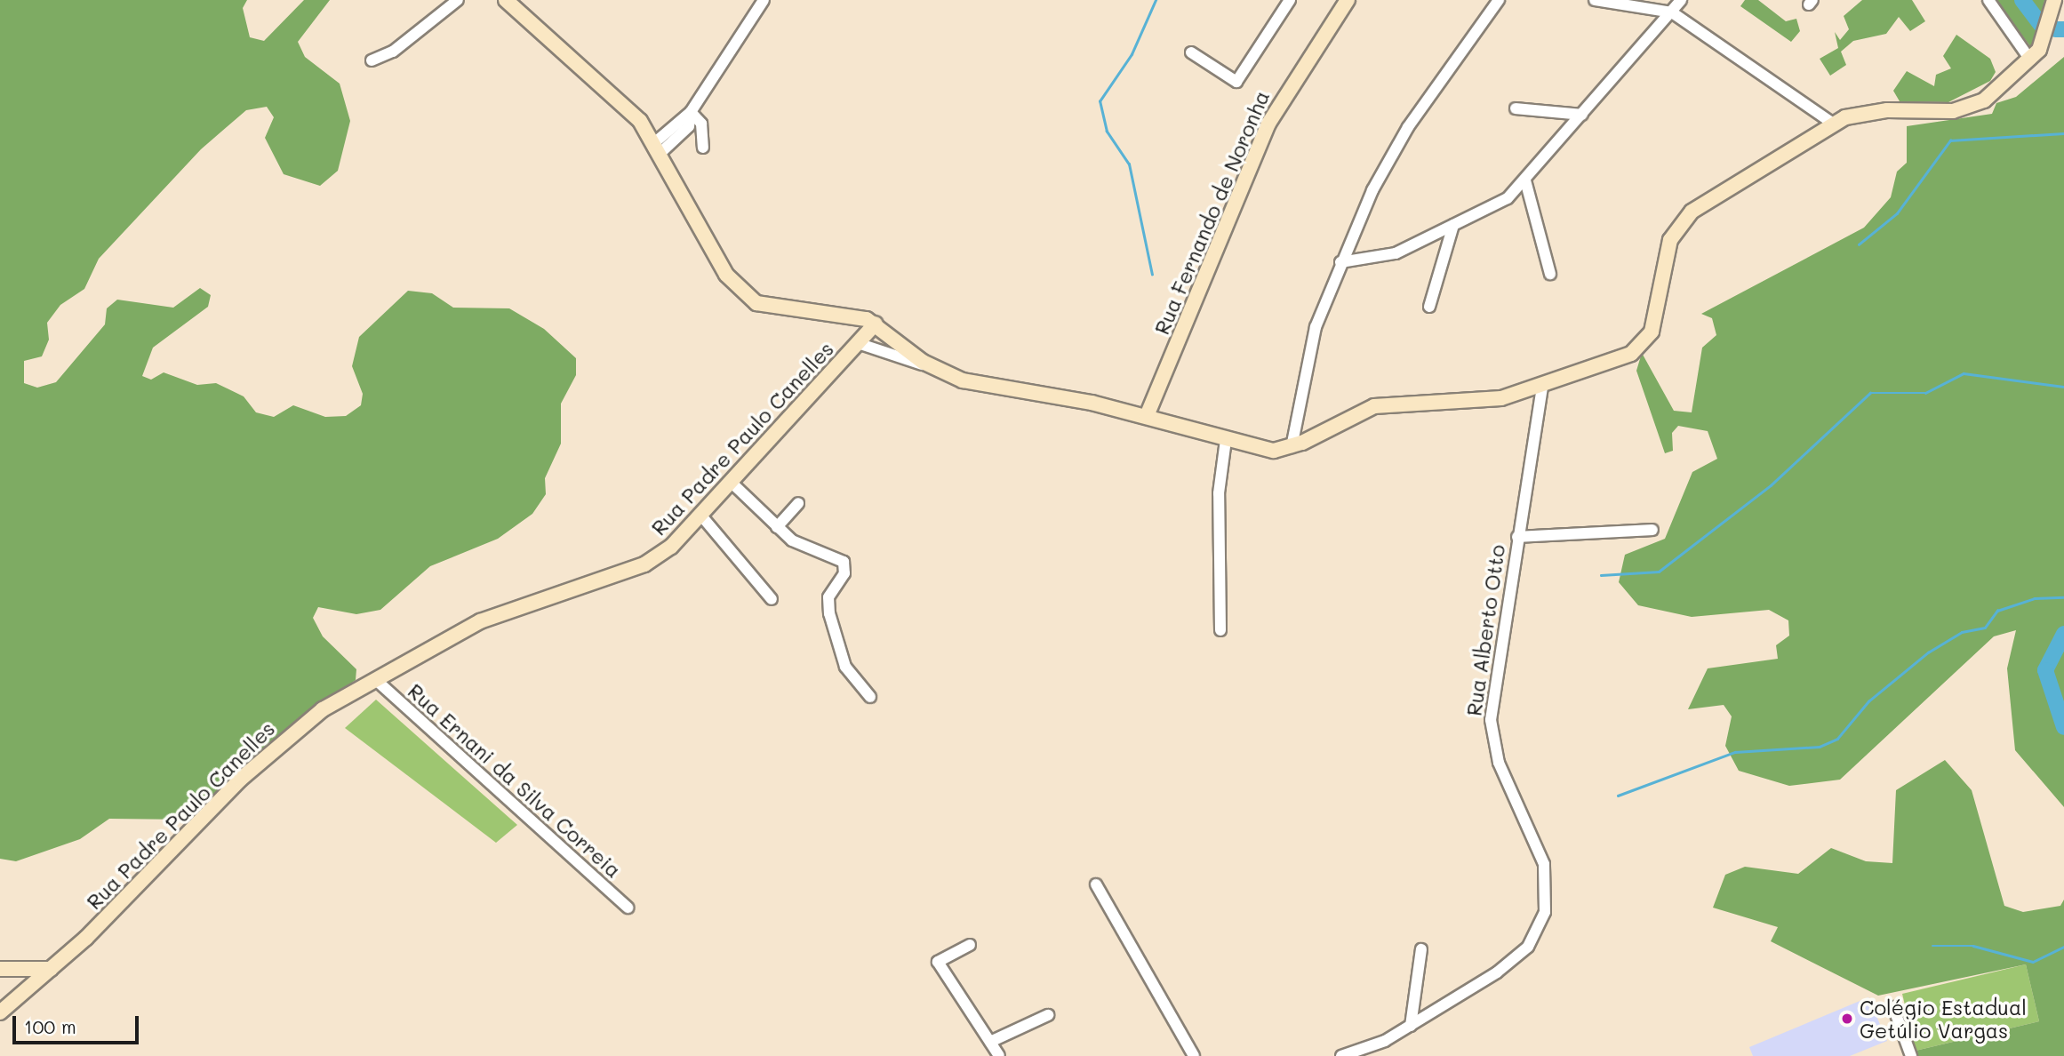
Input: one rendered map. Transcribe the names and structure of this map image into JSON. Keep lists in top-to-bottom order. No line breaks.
{"streets":{"main road":["Rua Fernando de Noronha","Rua Padre Paulo Canelles"],"street":["Rua Alberto Otto","Rua Ernani da Silva Correia"]},"crossings":[["Rua Padre Paulo Canelles","Rua Ernani da Silva Correia"]],"places":["Colégio Estadual Getúlio Vargas"],"scale_bar":"100 m"}
